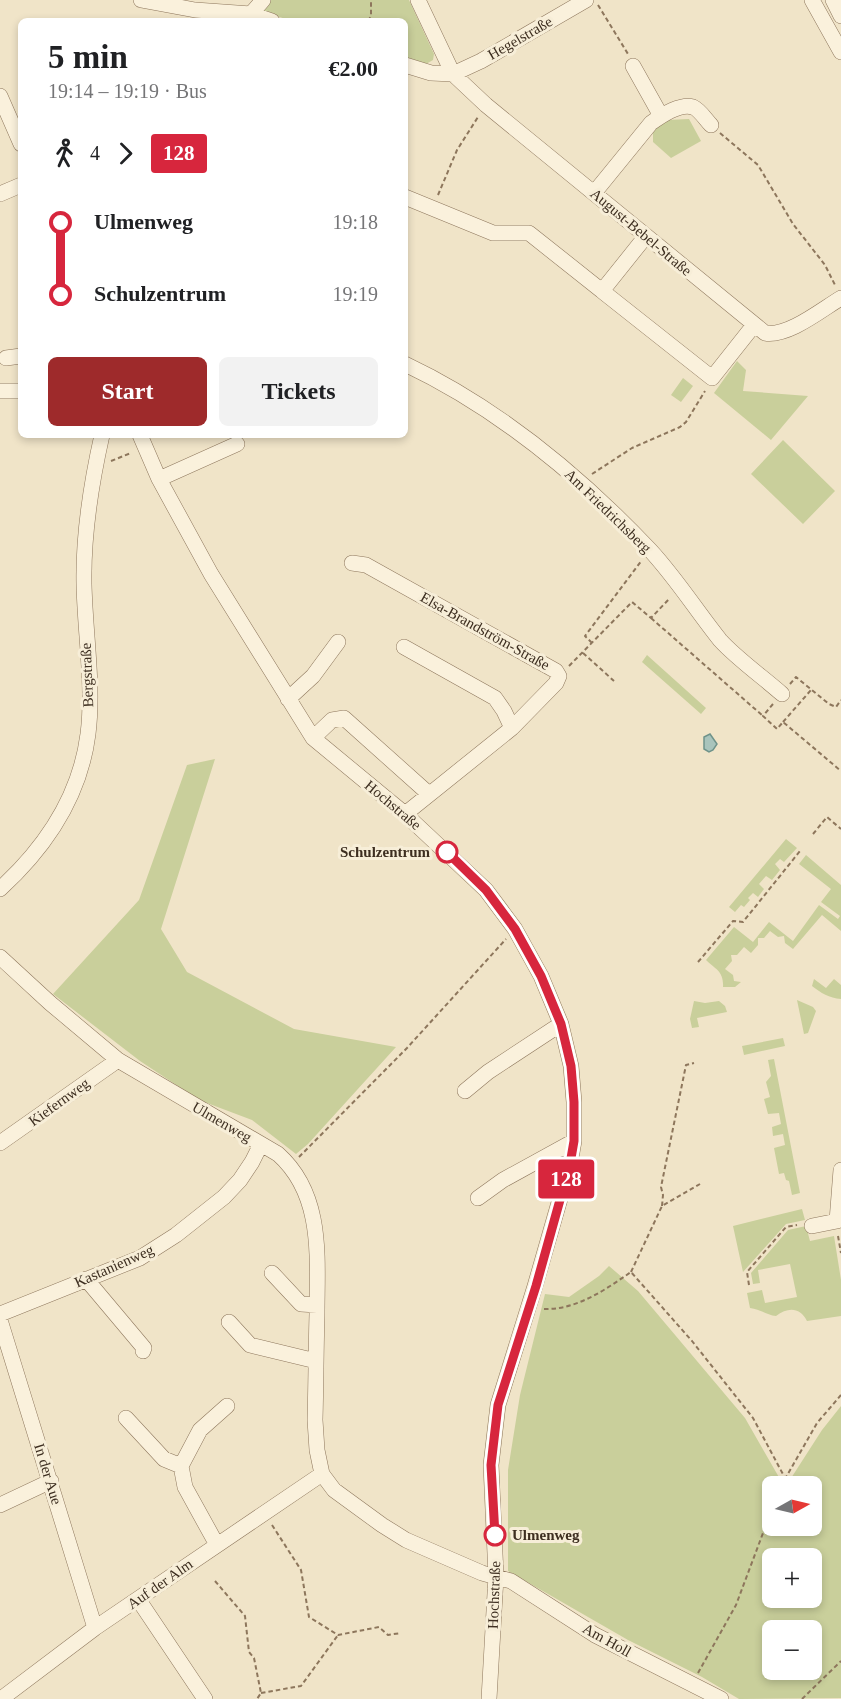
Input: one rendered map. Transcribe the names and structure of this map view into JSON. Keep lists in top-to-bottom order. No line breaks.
{"streets":{"street":["Hegelstraße","August-Bebel-Straße","Am Friedrichsberg","Elsa-Brandström-Straße","Bergstraße","Hochstraße","Kiefernweg","Ulmenweg","Kastanienweg","In der Aue","Auf der Alm","Am Holl"]},"crossings":[["Hegelstraße","August-Bebel-Straße"],["Elsa-Brandström-Straße","Hochstraße"],["Hochstraße","Am Holl"],["Kiefernweg","Ulmenweg"],["Ulmenweg","Kastanienweg"],["Ulmenweg","Auf der Alm"],["In der Aue","Auf der Alm"]],"places":["Schulzentrum","Ulmenweg"],"lines":["bus line 128"],"north":"right","page":{"on_map":"128","heading":["5 min","19:14 – 19:19 · Bus","€2.00"],"legs":["4","128"],"list":[{"name":"Ulmenweg","value":"19:18"},{"name":"Schulzentrum","value":"19:19"}],"buttons":["Start","Tickets"],"map_buttons":["+","−"]}}
